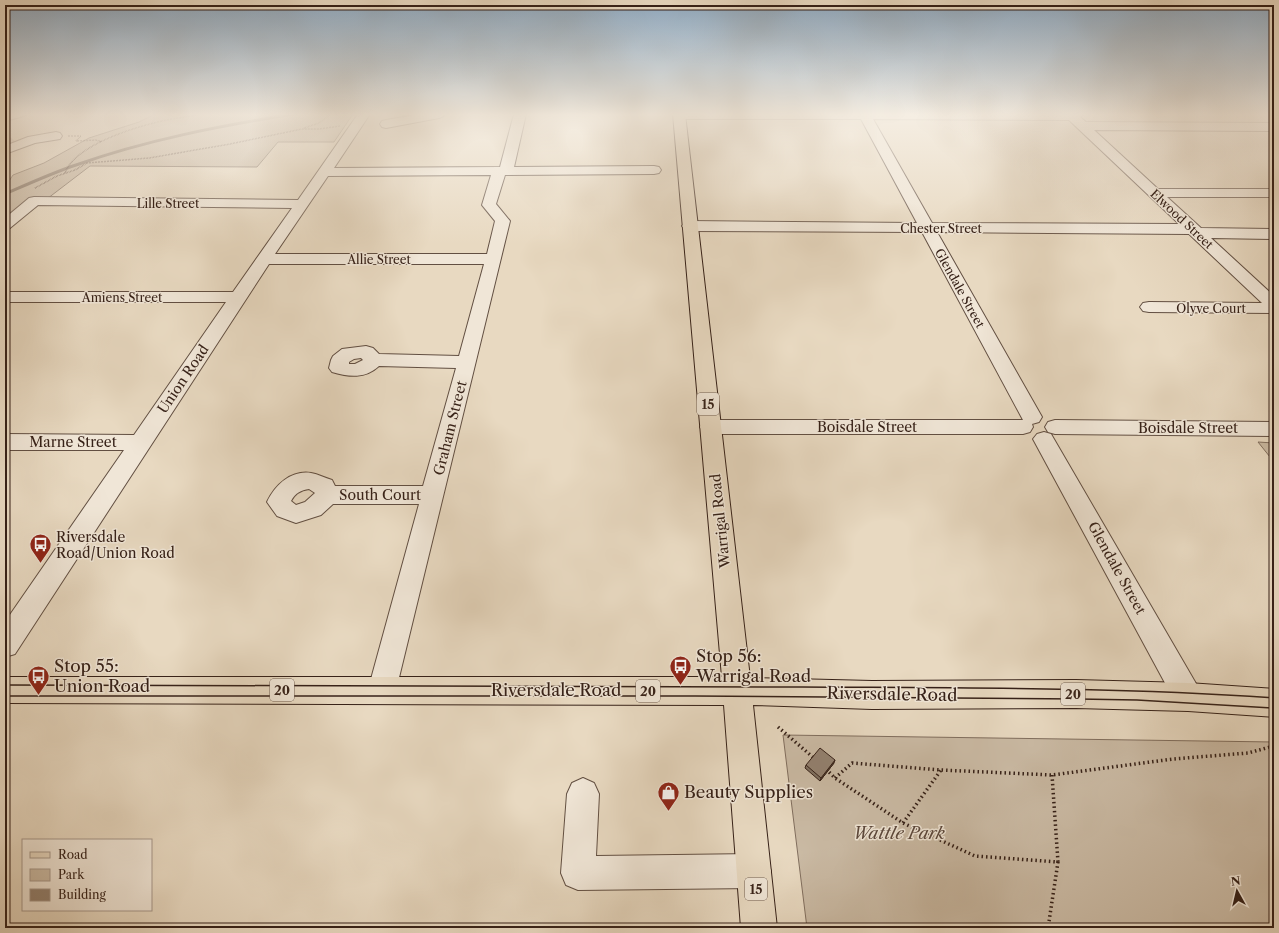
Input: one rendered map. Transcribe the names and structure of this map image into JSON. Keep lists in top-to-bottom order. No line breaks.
{"streets":{"main road":["15","Warrigal Road","20","Riversdale Road"],"street":["Lille Street","Elwood Street","Chester Street","Allie Street","Glendale Street","Amiens Street","Olyve Court","Union Road","Boisdale Street","Graham Street","Marne Street","South Court"]},"crossings":[["Lille Street","Union Road"],["Elwood Street","Chester Street"],["Chester Street","Glendale Street"],["Chester Street","Warrigal Road"],["Allie Street","Union Road"],["Allie Street","Graham Street"],["Glendale Street","Boisdale Street"],["Glendale Street","Riversdale Road"],["Amiens Street","Union Road"],["Union Road","Marne Street"],["Boisdale Street","Warrigal Road"],["Graham Street","South Court"],["Graham Street","Riversdale Road"],["Warrigal Road","Riversdale Road"]],"parks":["Wattle Park"],"places":{"bus stop":["Riversdale Road/Union Road","Stop 56: Warrigal Road","Stop 55: Union Road"],"shop":["Beauty Supplies"]},"legend":["Road","Park","Building"],"north":"top"}
